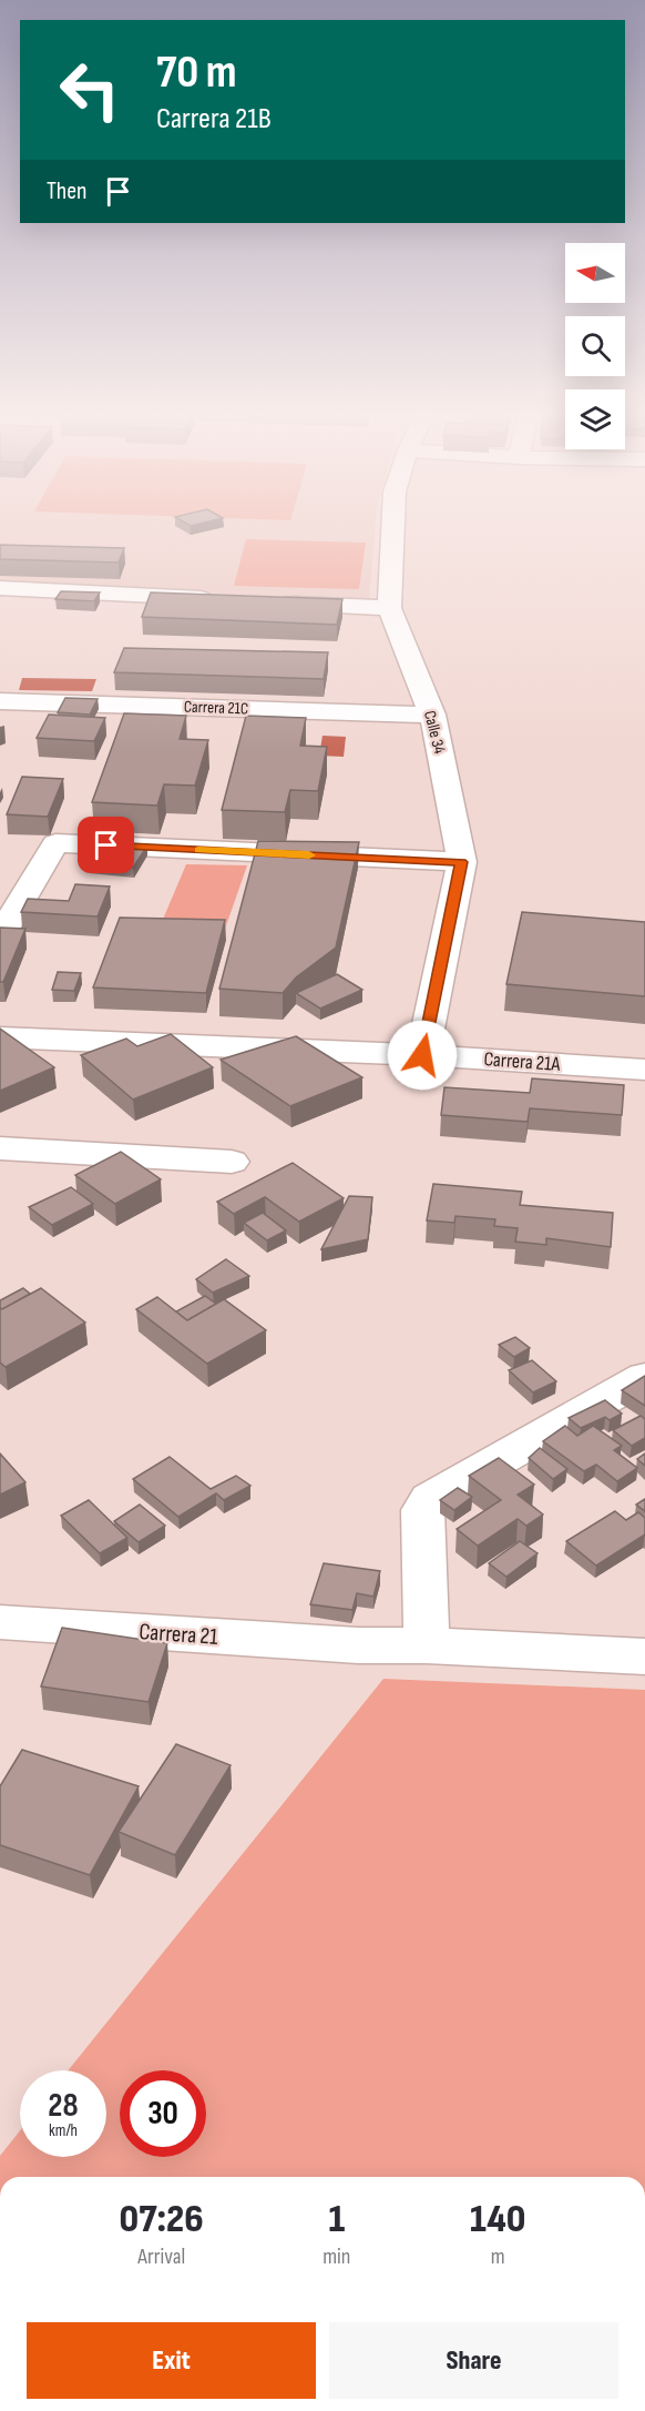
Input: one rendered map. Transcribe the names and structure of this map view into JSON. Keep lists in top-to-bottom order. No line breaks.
{"streets":{"street":["Carrera 21C","Calle 34","Carrera 21A","Carrera 21"]},"crossings":[["Carrera 21C","Calle 34"]],"north":"left","page":{"turn":["70 m","Carrera 21B"],"then":"Then","speed":"28 km/h","limit":"30","eta":["07:26","Arrival","1","min","140","m"],"buttons":["Exit","Share"]}}
